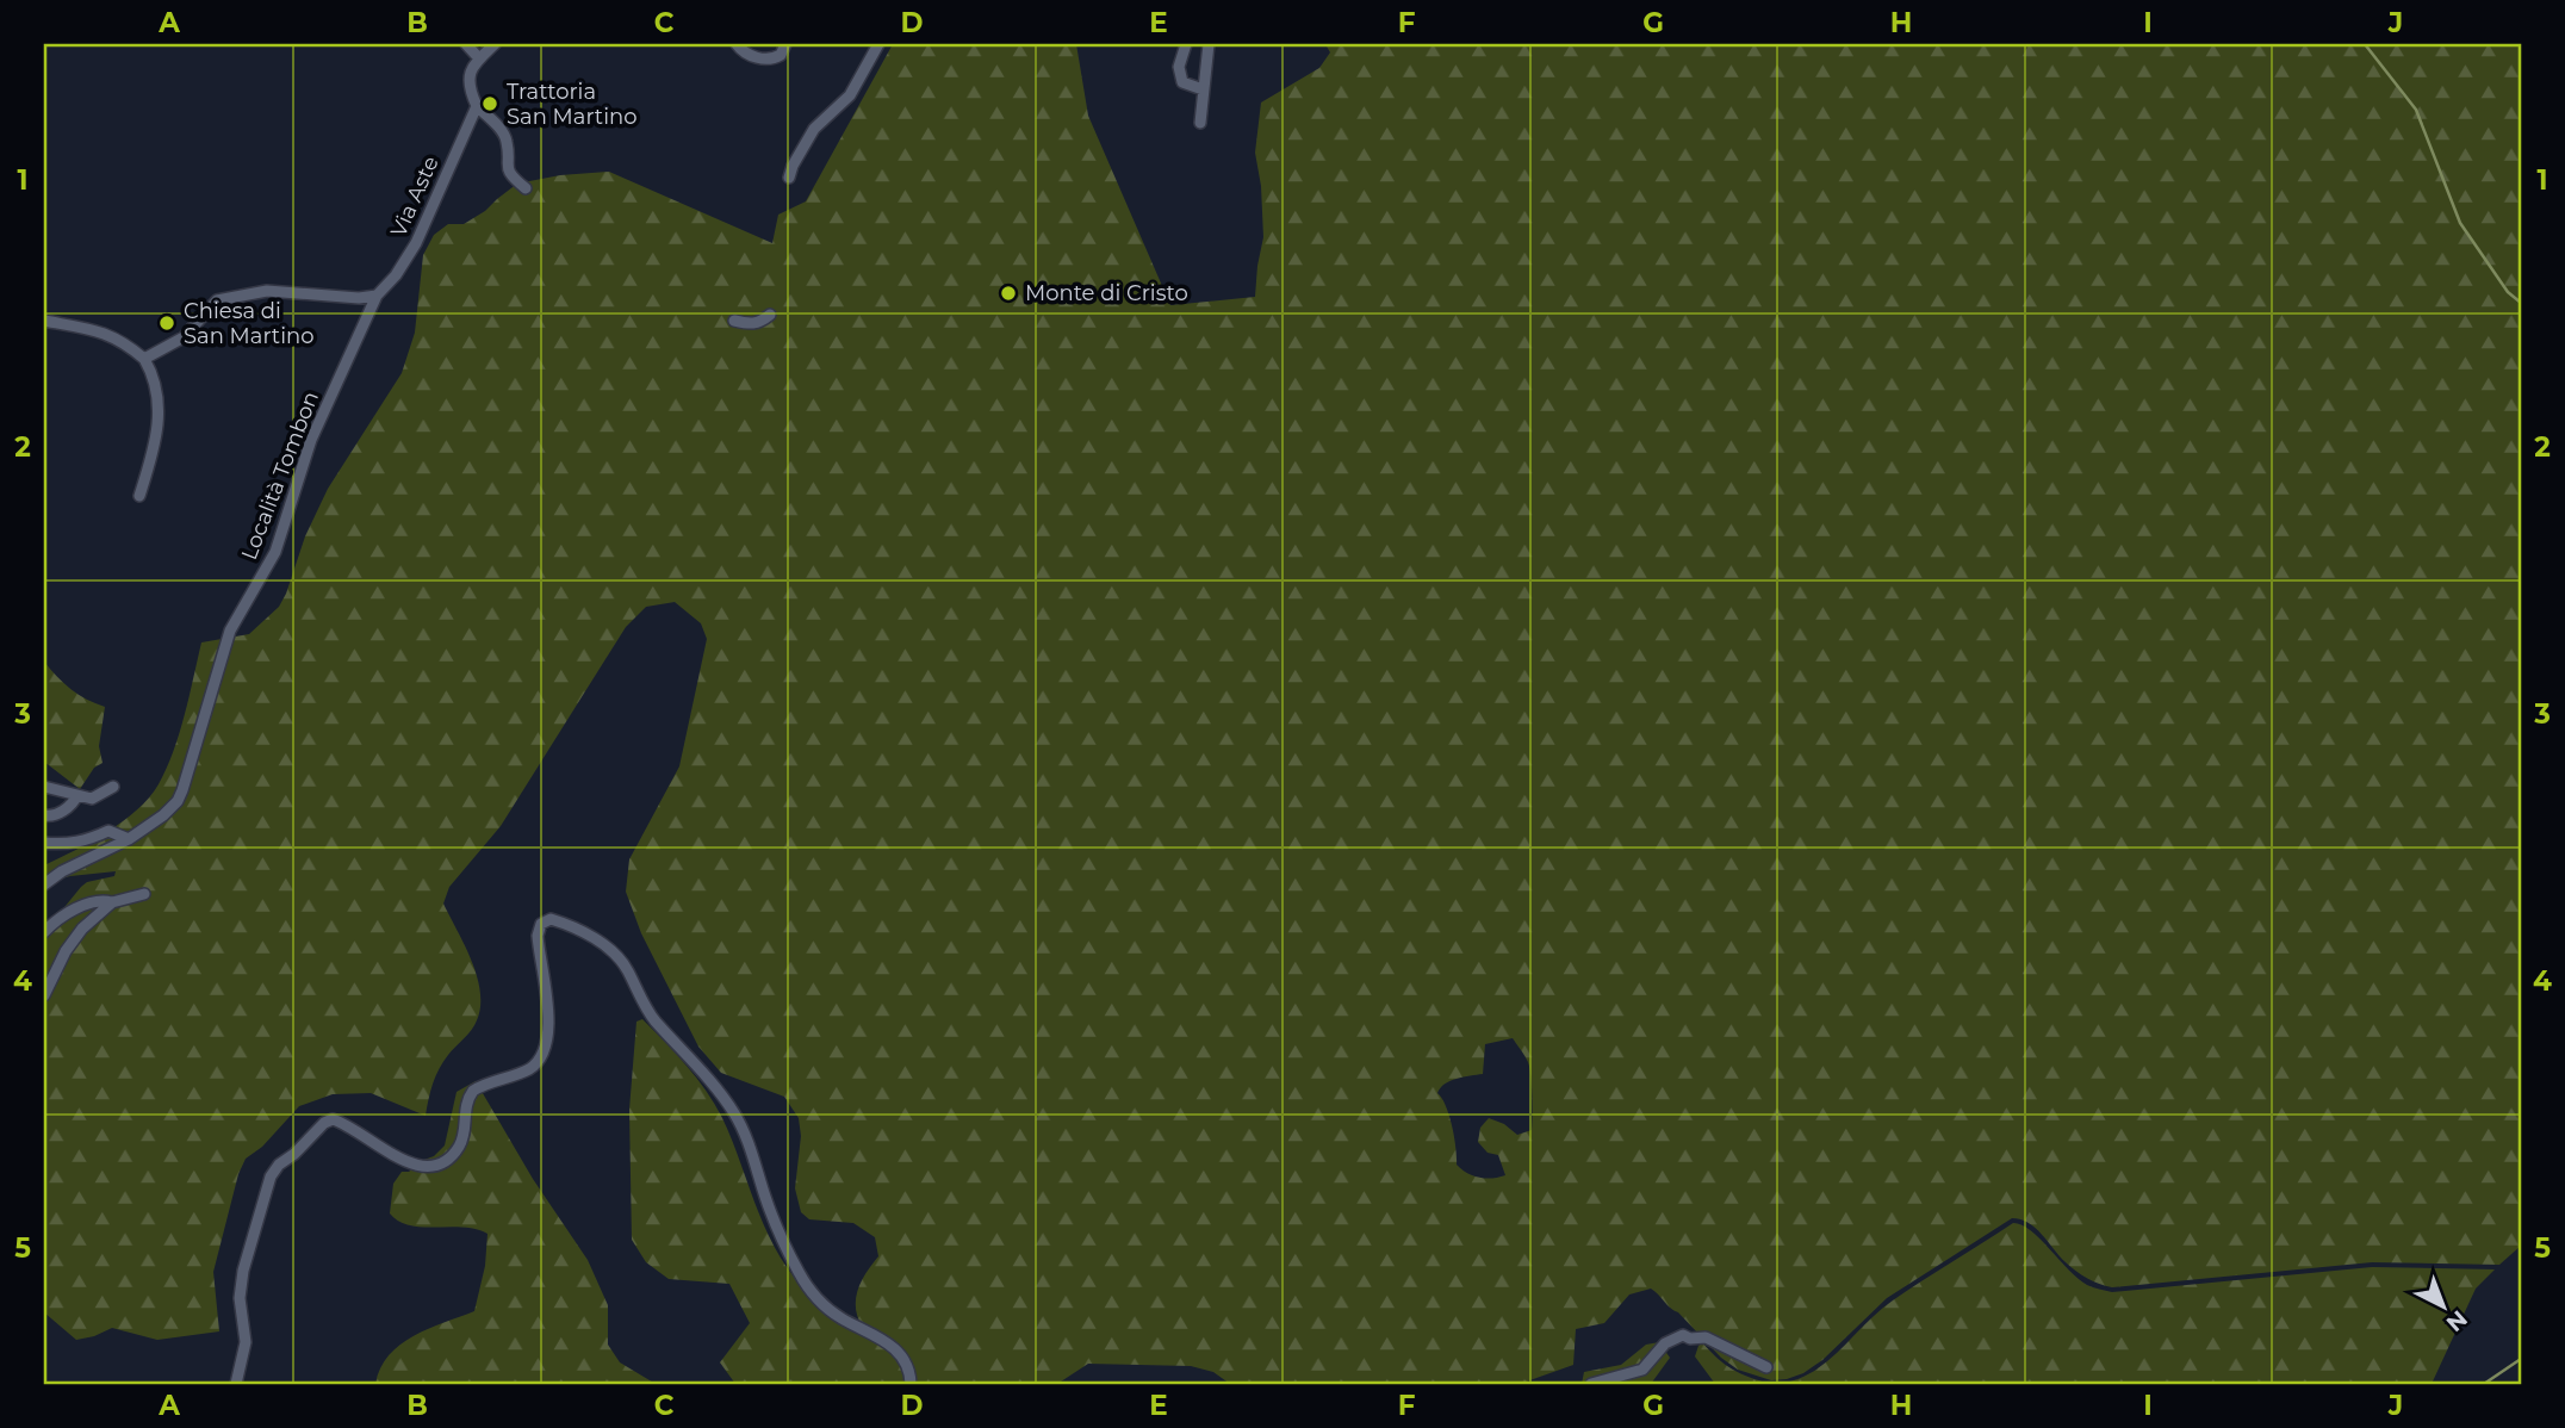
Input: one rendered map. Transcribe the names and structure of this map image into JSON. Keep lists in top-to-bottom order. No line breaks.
{"streets":{"street":["Via Aste","Località Tombon"]},"crossings":[["Via Aste","Località Tombon"]],"places":["Trattoria San Martino","Monte di Cristo","Chiesa di San Martino"],"north":"bottom right","grid":{"columns":["A","B","C","D","E","F","G","H","I","J"],"rows":["1","2","3","4","5"]}}
